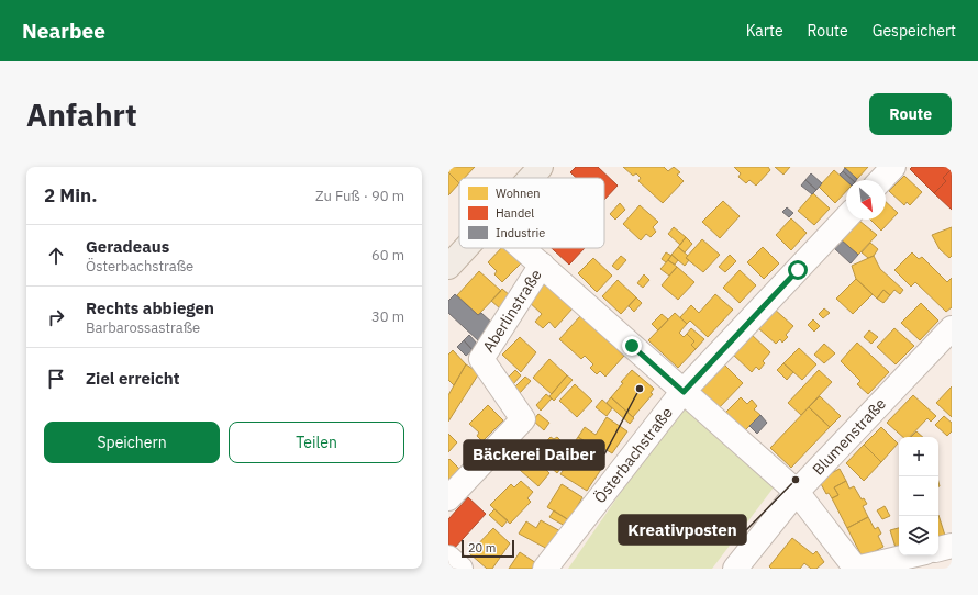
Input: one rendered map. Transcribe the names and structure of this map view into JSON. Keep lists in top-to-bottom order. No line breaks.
{"streets":{"street":["Aberlinstraße","Blumenstraße","Österbachstraße"]},"places":["Bäckerei Daiber","Kreativposten"],"legend":["Wohnen","Handel","Industrie"],"scale_bar":"20 m","north":"bottom right","page":{"header":"Nearbee","nav":["Karte","Route","Gespeichert"],"buttons":["Route",["Speichern","Teilen"]],"title":"Anfahrt","heading":["2 Min.","Zu Fuß · 90 m"],"list":[["Geradeaus","Österbachstraße","60 m"],["Rechts abbiegen","Barbarossastraße","30 m"],"Ziel erreicht"],"map_buttons":["+","−"],"scale":"20 m"}}
